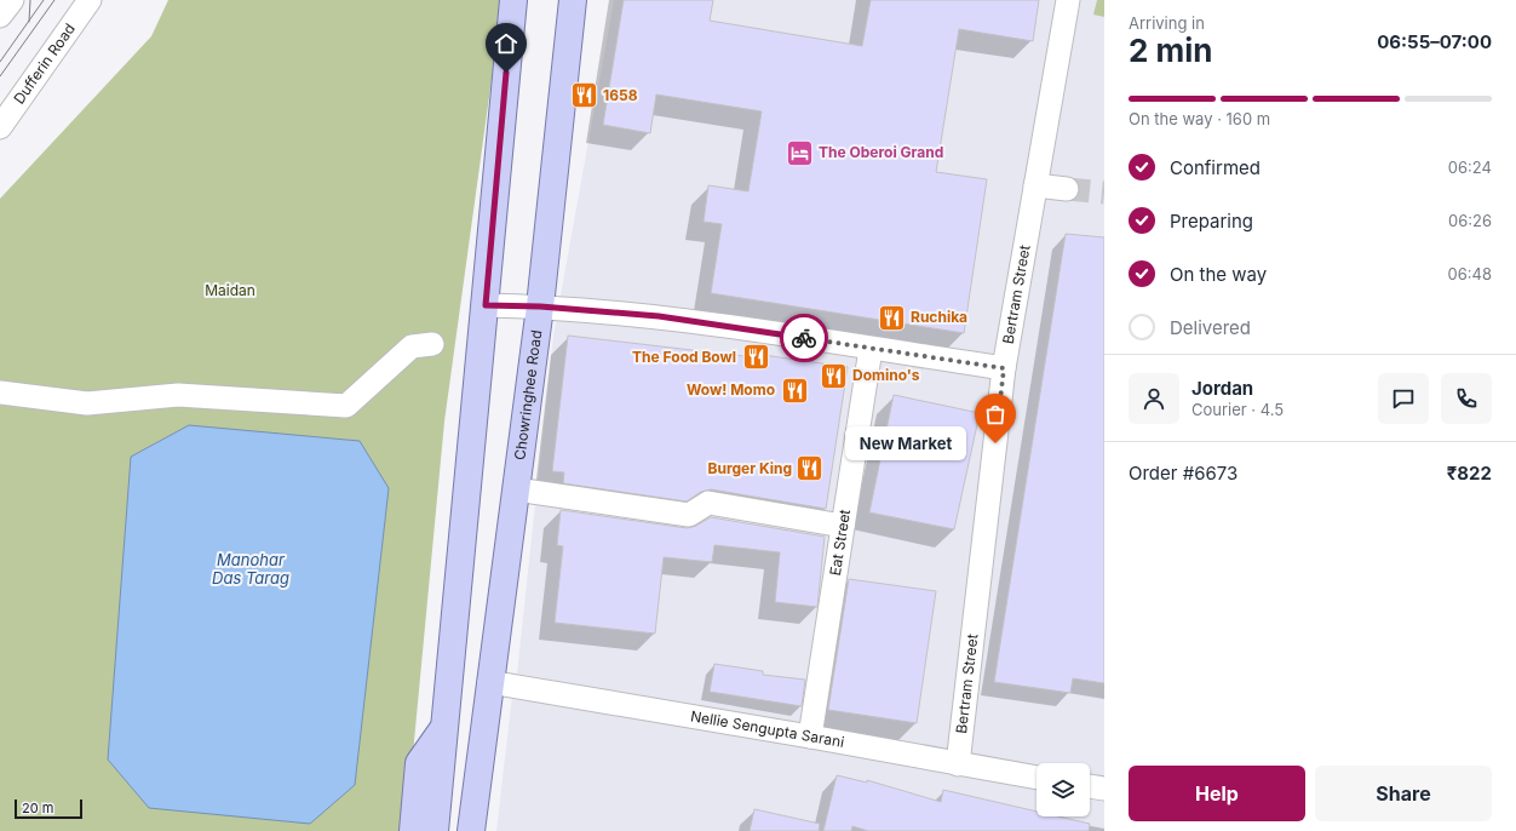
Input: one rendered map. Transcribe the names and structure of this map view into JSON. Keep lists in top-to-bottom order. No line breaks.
{"streets":{"main road":["Chowringhee Road"],"street":["Dufferin Road","Bertram Street","Eat Street","Nellie Sengupta Sarani"]},"crossings":[["Bertram Street","Nellie Sengupta Sarani"],["Chowringhee Road","Nellie Sengupta Sarani"],["Eat Street","Nellie Sengupta Sarani"]],"water":["Manohar Das Tarag"],"parks":["Maidan"],"places":{"restaurant":["1658","Ruchika","The Food Bowl","Domino's","Wow! Momo","Burger King"],"hotel":["The Oberoi Grand"],"other":["New Market"]},"scale_bar":"20 m","page":{"heading":["2 min","Arriving in","06:55–07:00"],"panel":["Jordan","Courier · 4.5","Order #6673","₹822"],"bar":"On the way · 160 m","list":[["Confirmed","06:24"],["Preparing","06:26"],["On the way","06:48"],"Delivered"],"bubble":"New Market","buttons":["Help","Share"],"scale":"20 m"}}
